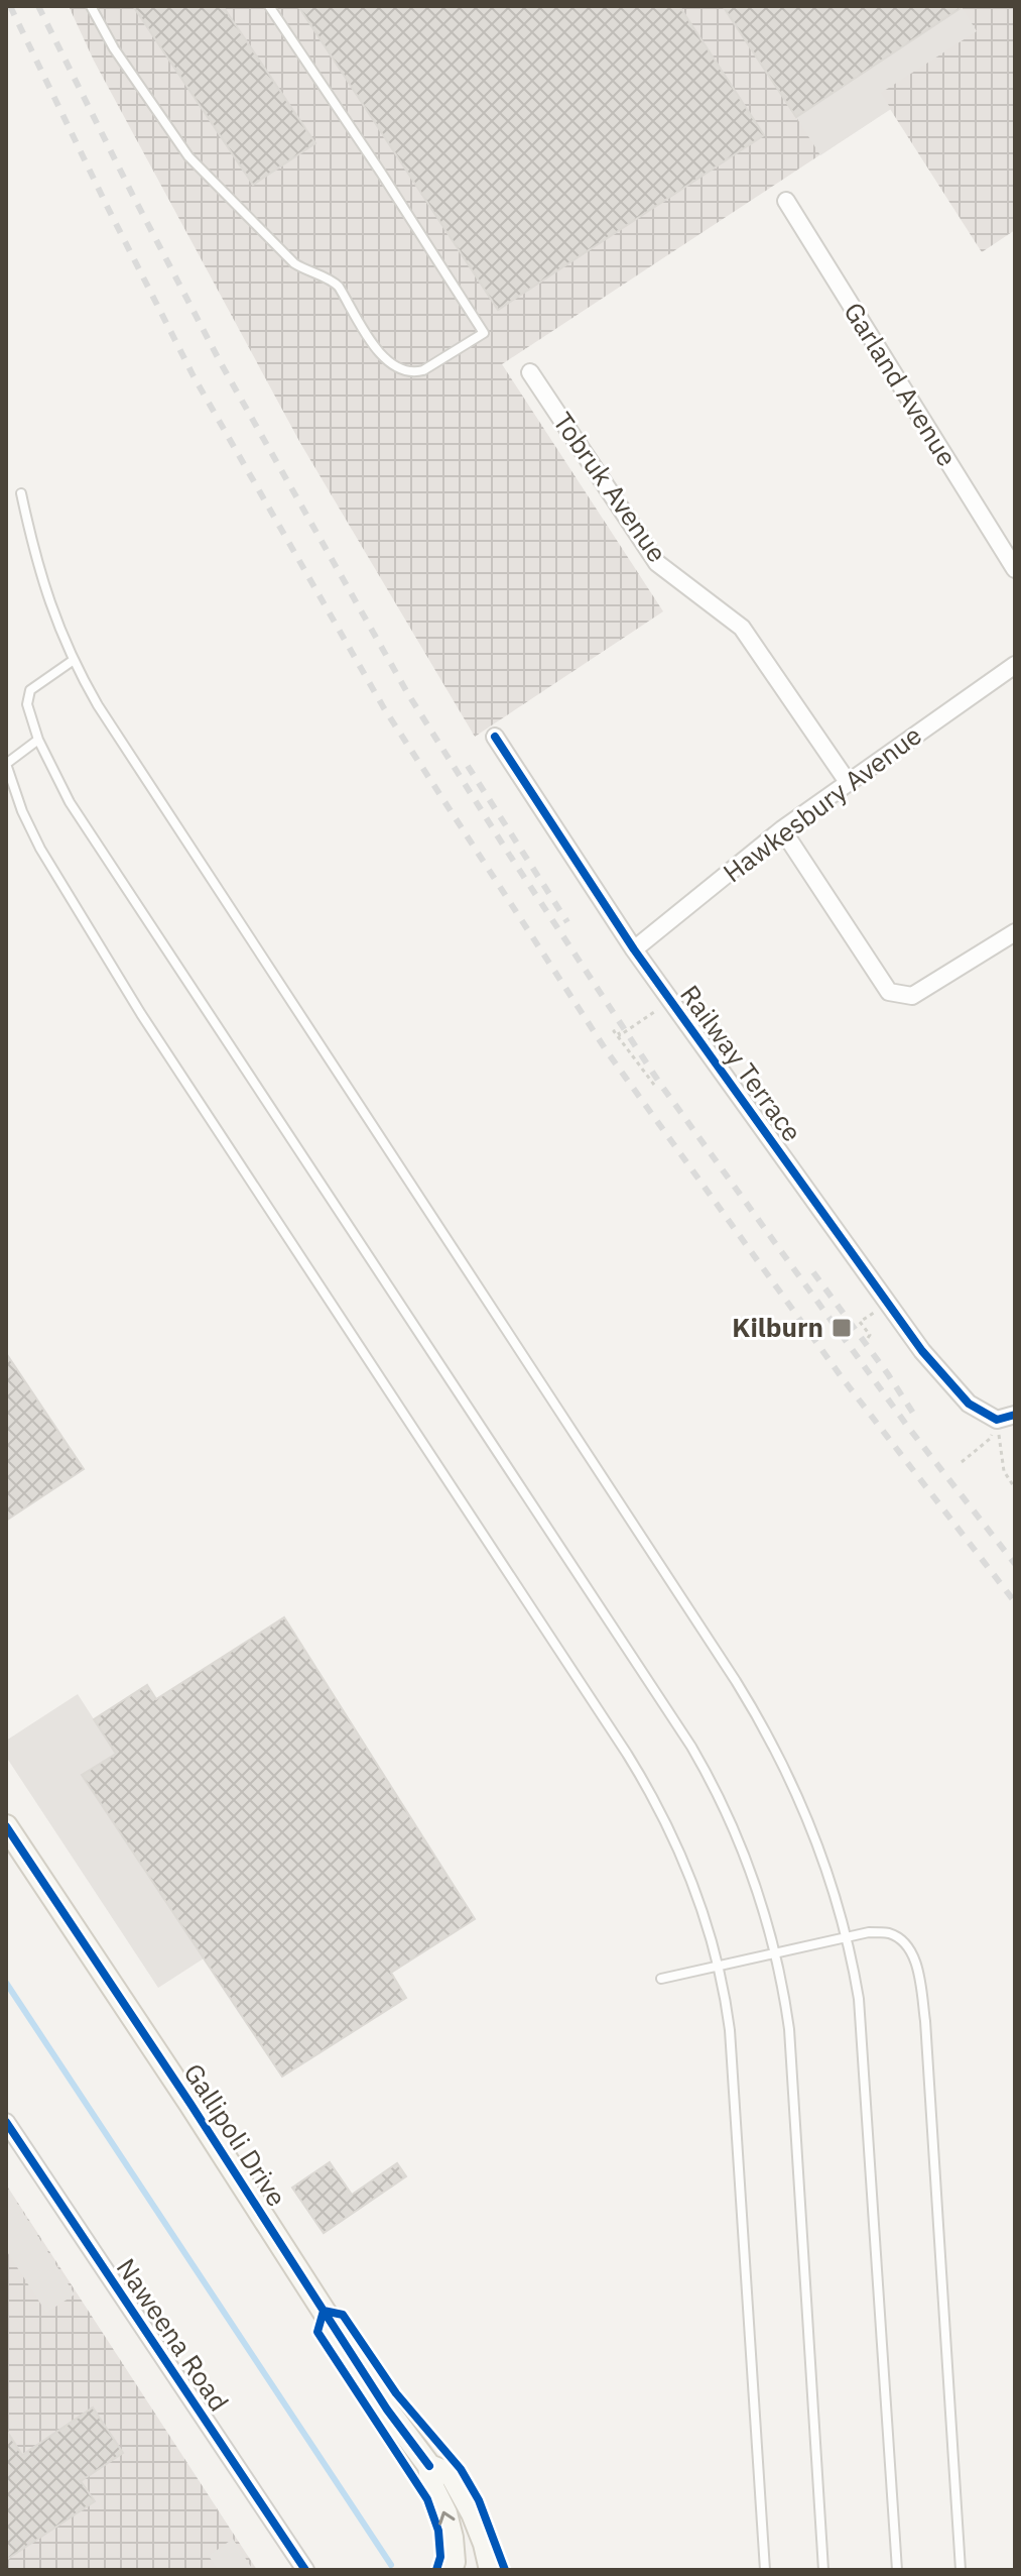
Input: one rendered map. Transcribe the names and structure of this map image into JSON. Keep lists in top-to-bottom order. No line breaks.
{"streets":{"street":["Garland Avenue","Tobruk Avenue","Hawkesbury Avenue","Railway Terrace","Gallipoli Drive","Naweena Road"]},"crossings":[["Tobruk Avenue","Hawkesbury Avenue"],["Hawkesbury Avenue","Railway Terrace"]],"places":{"transit":["Kilburn"]}}
